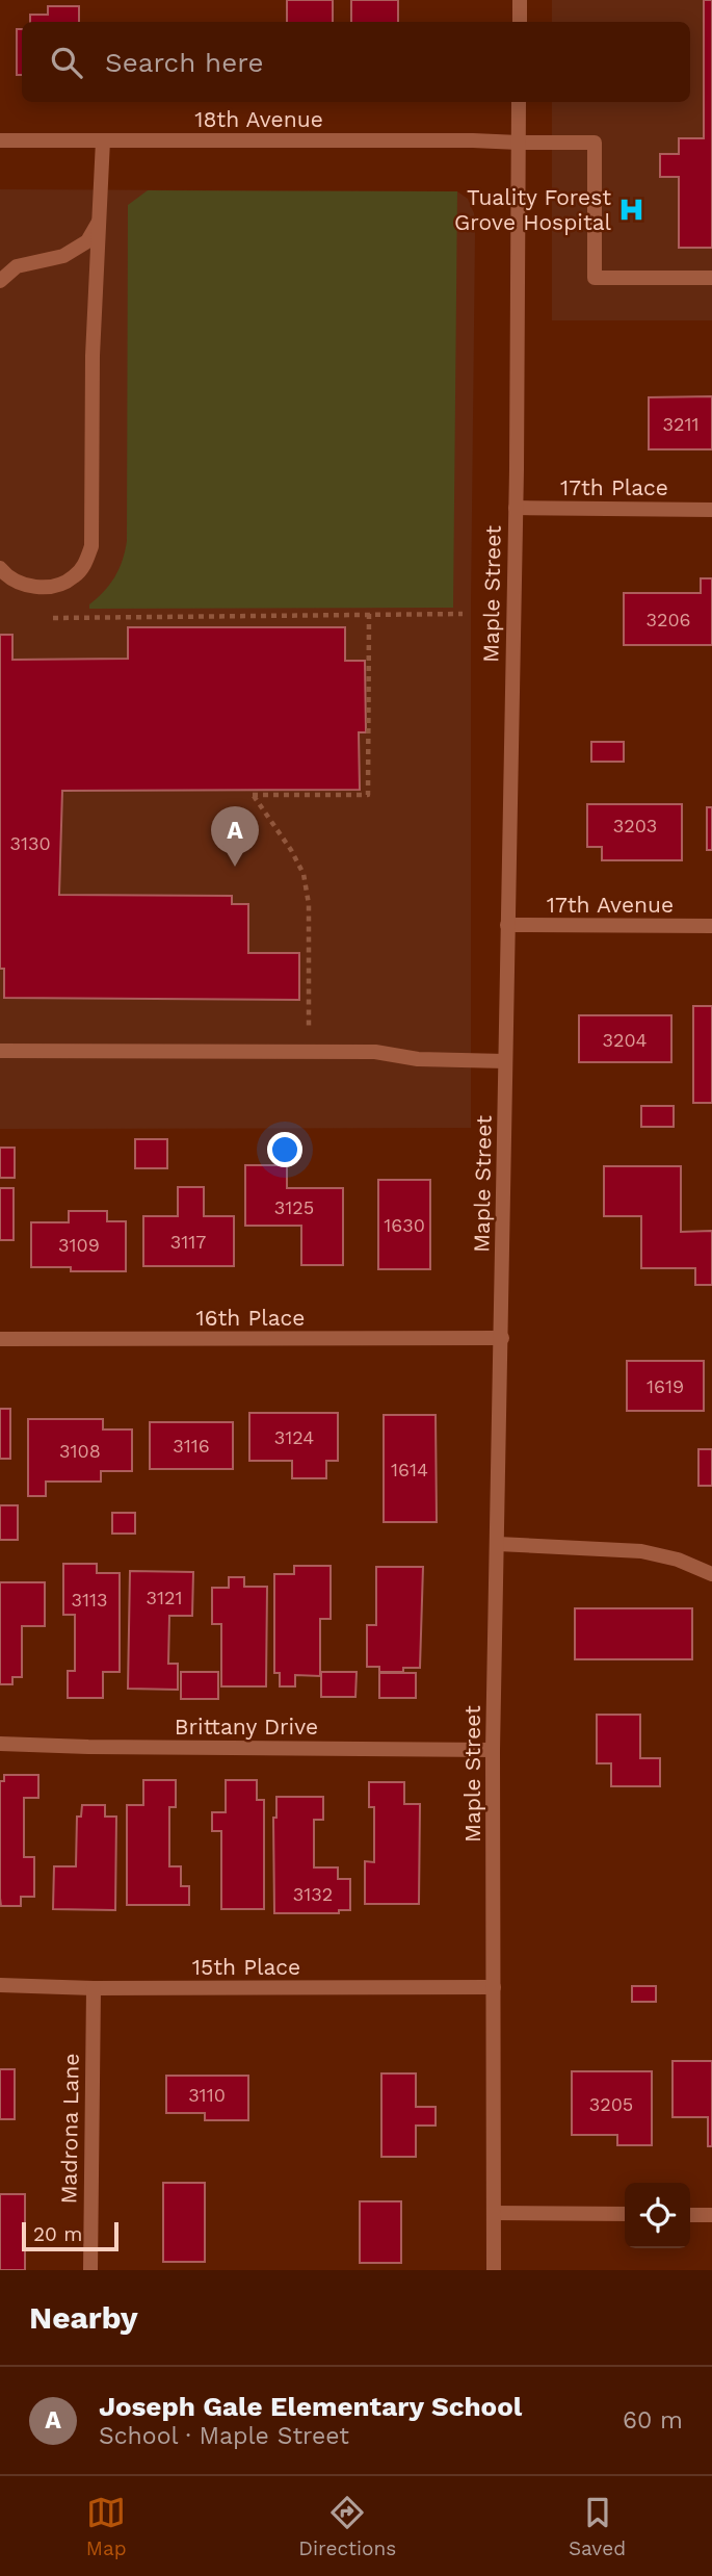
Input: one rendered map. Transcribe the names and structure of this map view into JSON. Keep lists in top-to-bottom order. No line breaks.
{"streets":{"street":["18th Avenue","17th Place","Maple Street","17th Avenue","16th Place","Brittany Drive","15th Place","Madrona Lane"]},"crossings":[["18th Avenue","Maple Street"],["17th Place","Maple Street"],["Maple Street","17th Avenue"],["Maple Street","16th Place"],["Maple Street","Brittany Drive"],["Maple Street","15th Place"],["15th Place","Madrona Lane"]],"places":{"hospital":["Tuality Forest Grove Hospital"]},"house_numbers":["3211","3206","3203","3130","3204","3125","1630","3117","3109","1619","3124","3116","3108","1614","3121","3113","3132","3110","3205"],"scale_bar":"20 m","page":{"search":"Search here","pins":"A","scale":"20 m","heading":"Nearby","list":[{"mark":"A","name":"Joseph Gale Elementary School","note":"School · Maple Street","value":"60 m"}],"nav":["Map","Directions","Saved"]}}
